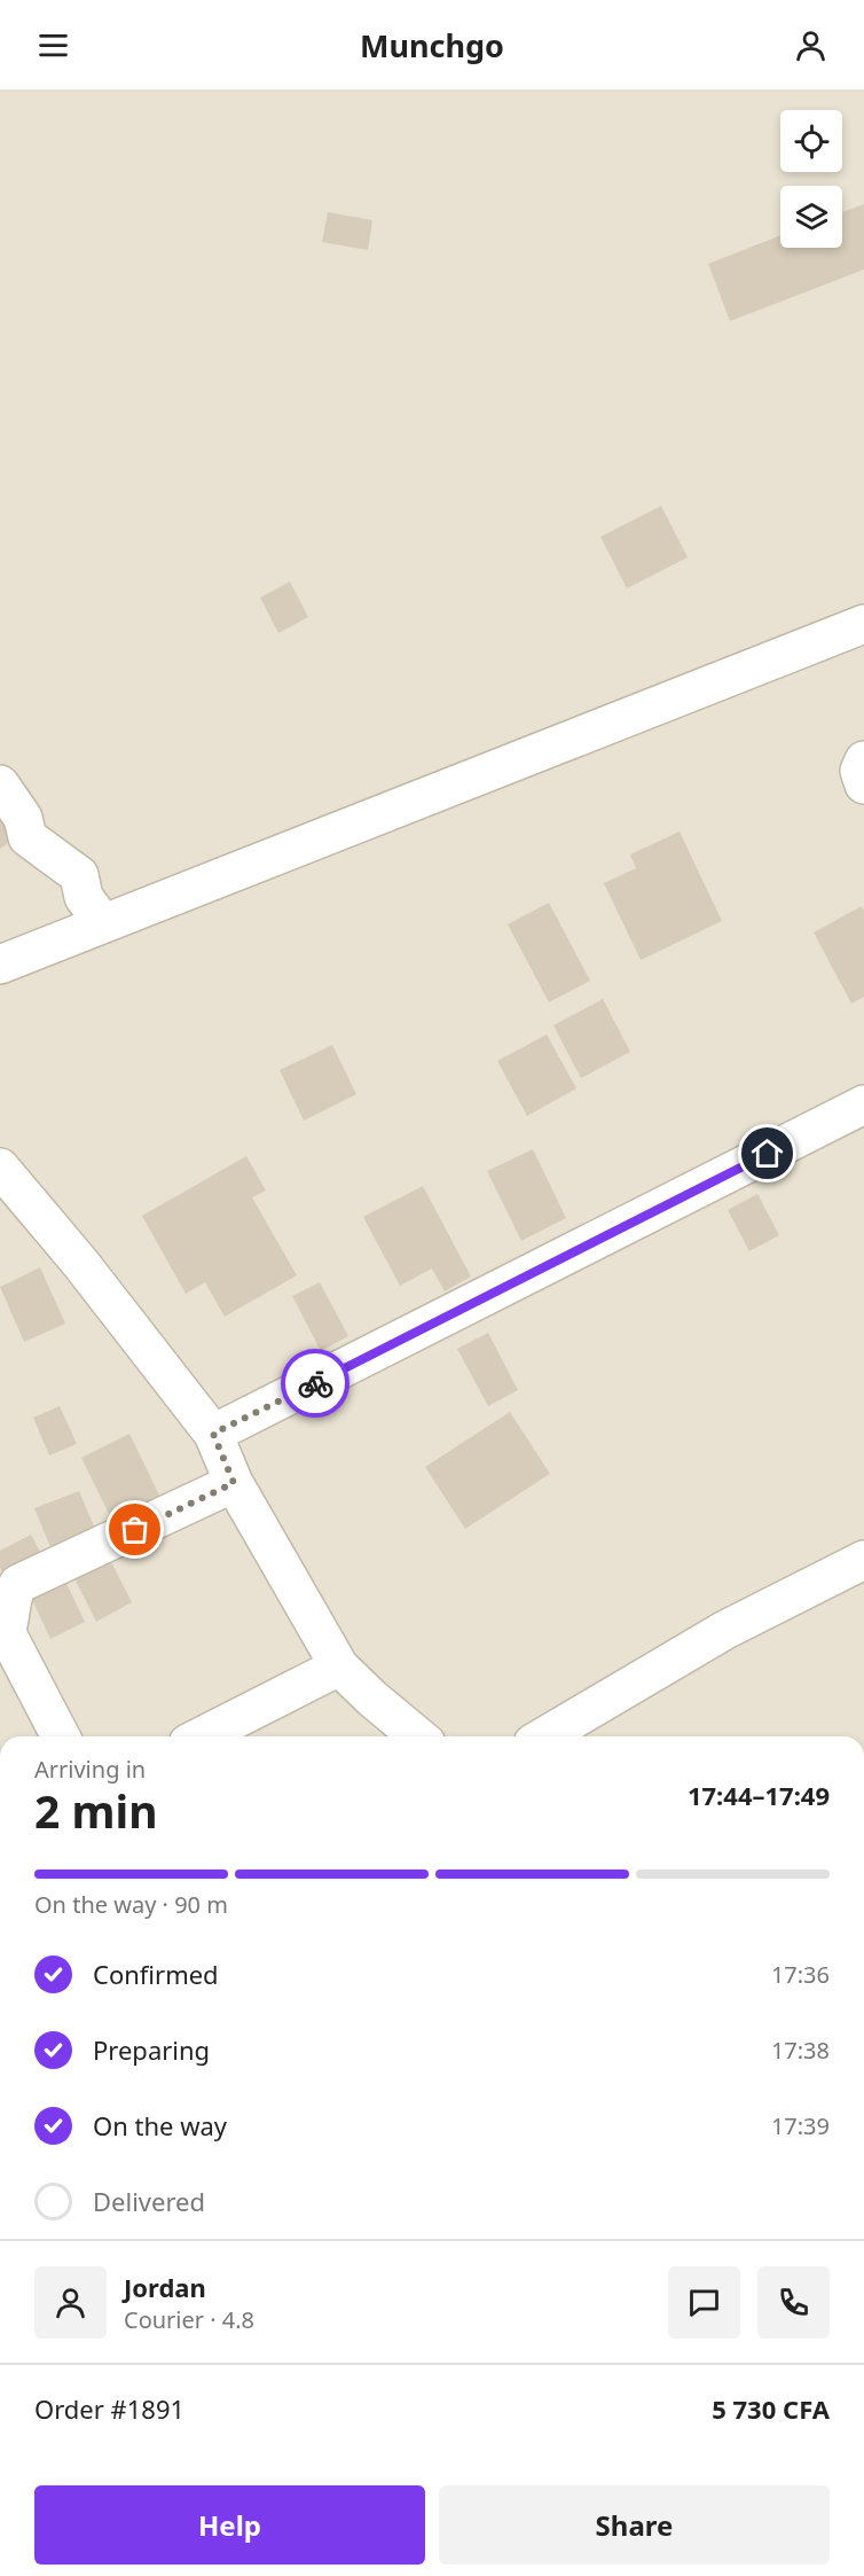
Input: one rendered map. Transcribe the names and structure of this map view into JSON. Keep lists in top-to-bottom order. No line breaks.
{"page":{"header":"Munchgo","heading":["2 min","Arriving in","17:44–17:49"],"panel":["Jordan","Courier · 4.8","Order #1891","5 730 CFA"],"bar":"On the way · 90 m","list":[["Confirmed","17:36"],["Preparing","17:38"],["On the way","17:39"],"Delivered"],"buttons":["Help","Share"]}}
